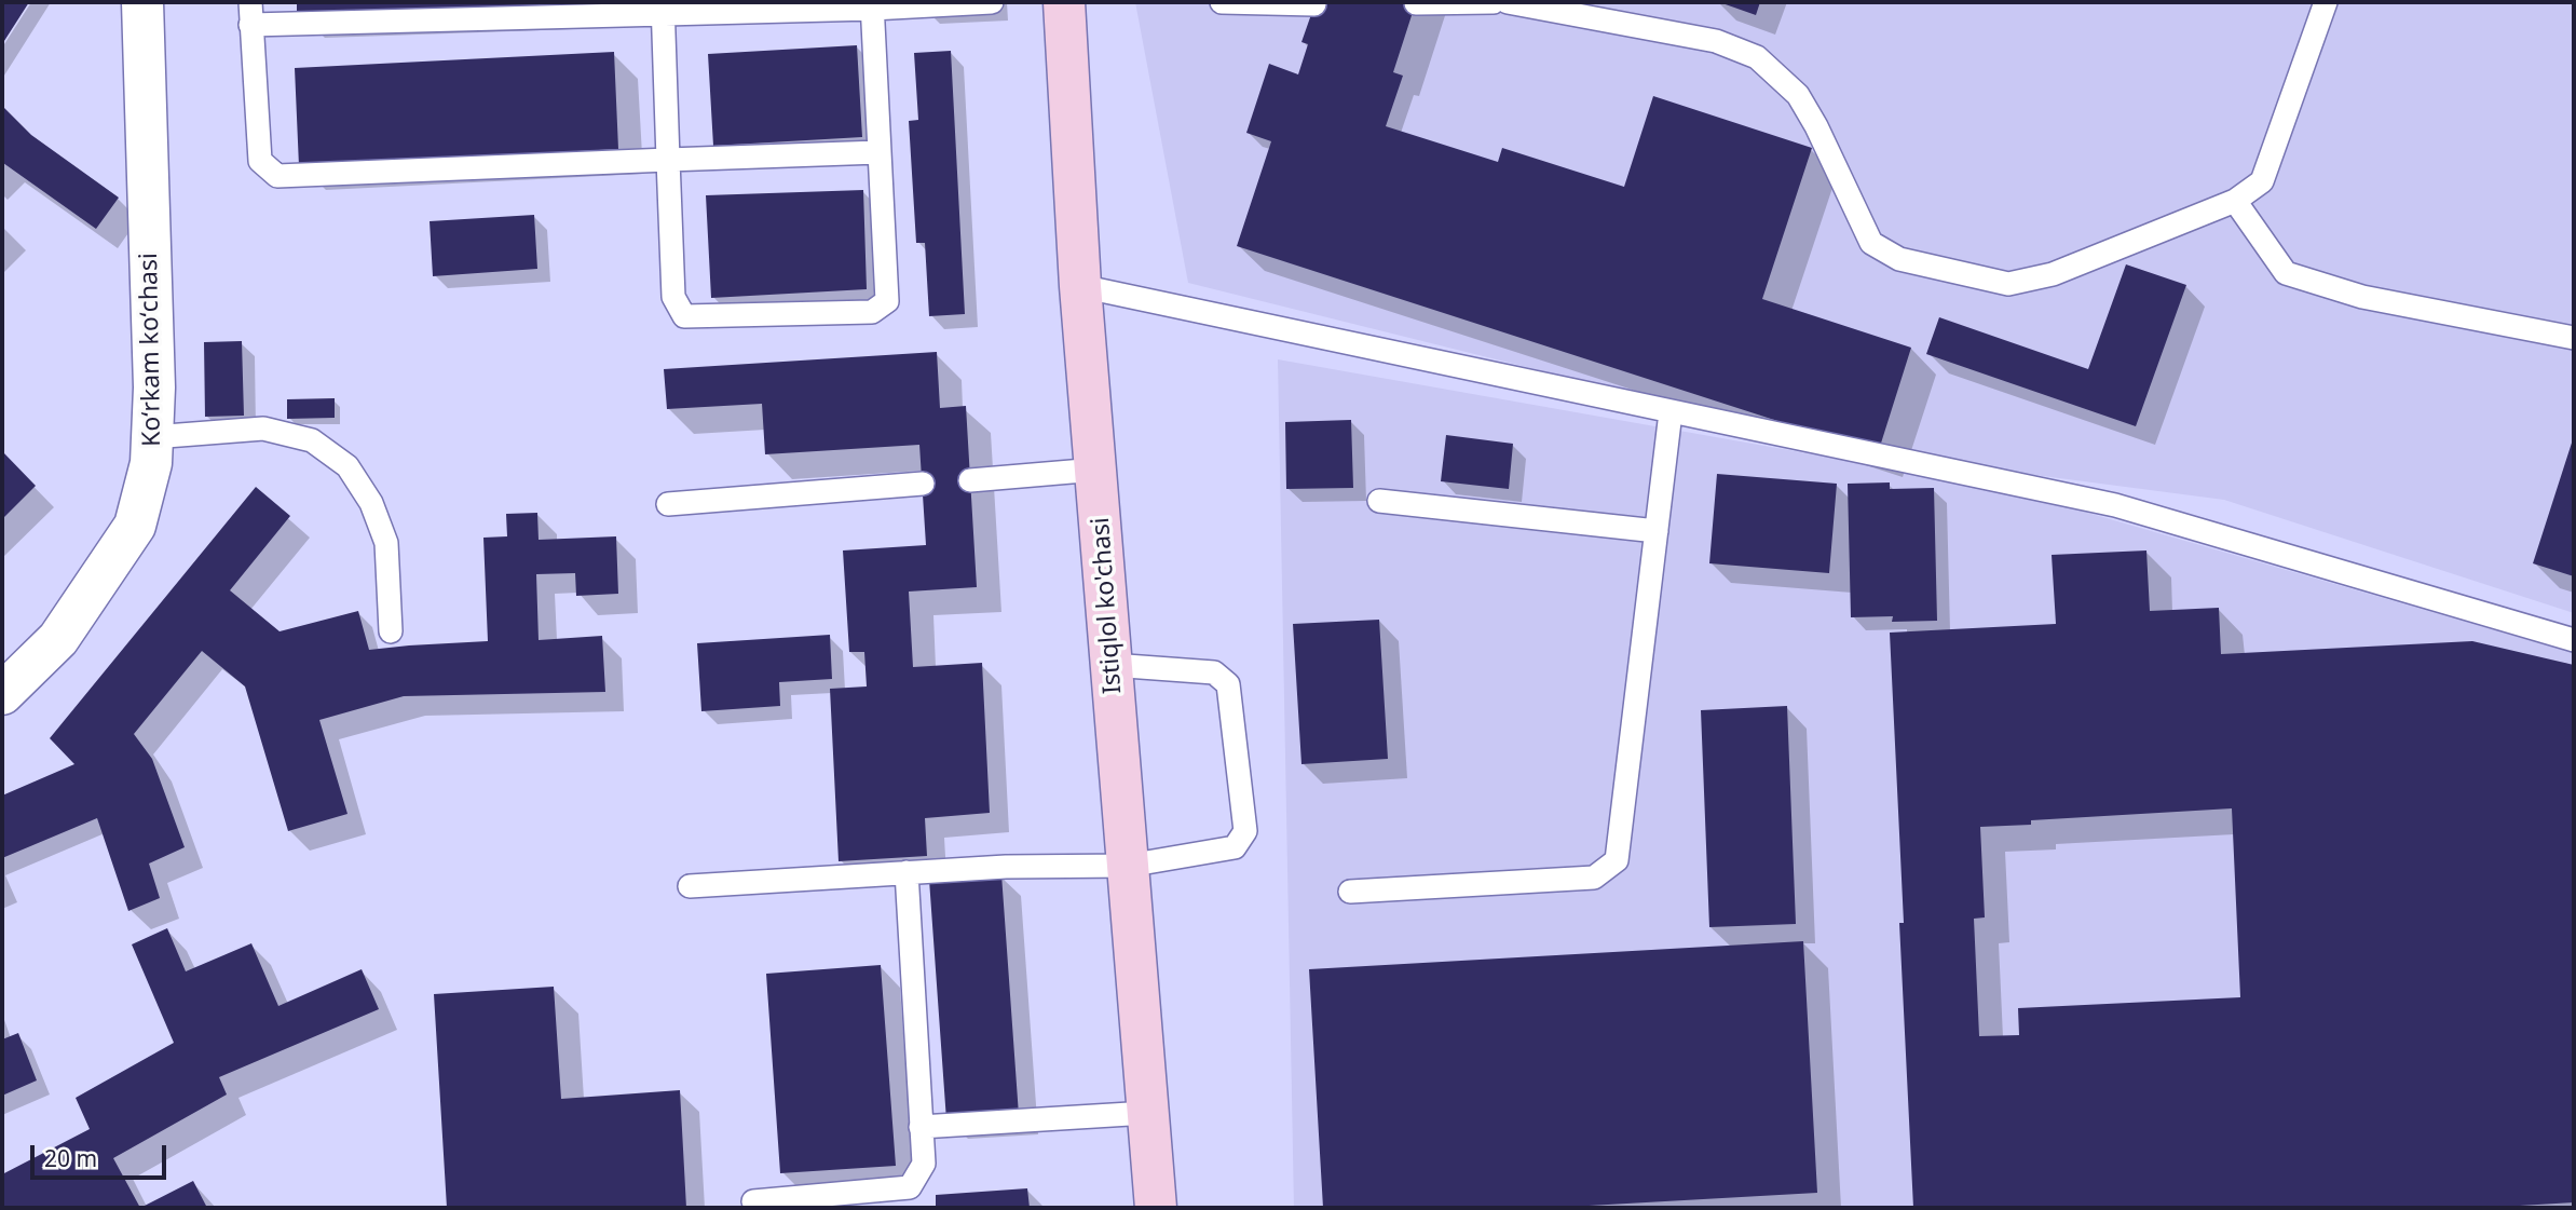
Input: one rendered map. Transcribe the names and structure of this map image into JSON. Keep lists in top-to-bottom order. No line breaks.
{"streets":{"main road":["Istiqlol ko'chasi"],"street":["Koʻrkam koʻchasi"]},"scale_bar":"20 m"}
